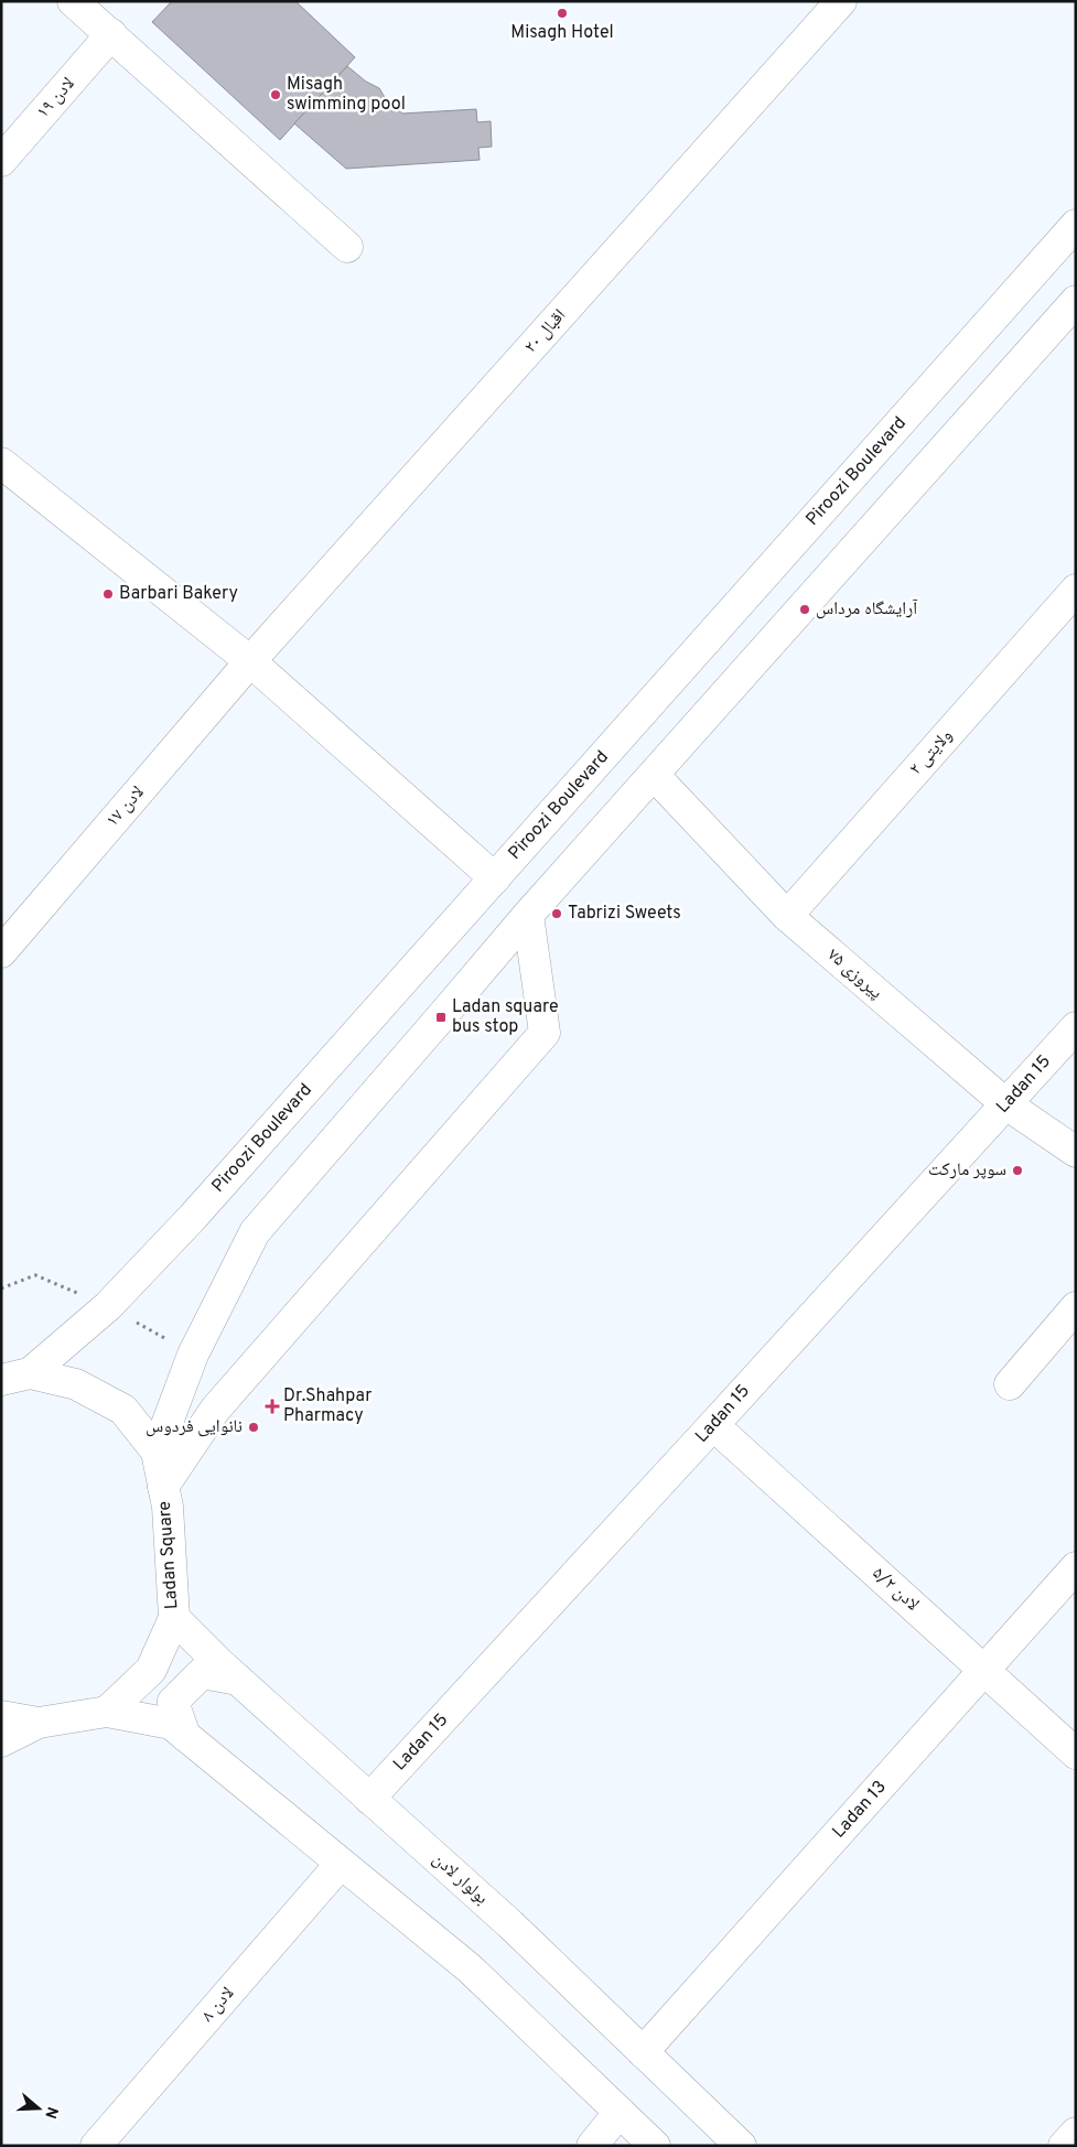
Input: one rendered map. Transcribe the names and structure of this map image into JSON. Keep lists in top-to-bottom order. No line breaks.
{"streets":{"street":["لادن ۱۹","اقبال ۲۰","Piroozi Boulevard","ولایتی ۲","لادن ۱۷","پیروزی ۷۵","Ladan 15","Ladan Square","لادن ۵/۲","Ladan 13","بولوار لادن","لادن ۸"]},"crossings":[["اقبال ۲۰","لادن ۱۷"],["Piroozi Boulevard","Ladan Square"],["ولایتی ۲","پیروزی ۷۵"],["پیروزی ۷۵","Ladan 15"],["Ladan 15","لادن ۵/۲"],["Ladan 15","بولوار لادن"],["Ladan Square","بولوار لادن"],["لادن ۵/۲","Ladan 13"],["Ladan 13","بولوار لادن"]],"places":{"other":["Misagh Hotel","Misagh swimming pool","Barbari Bakery","آرایشگاه مرداس","Tabrizi Sweets","سوپر مارکت","نانوایی فردوس"],"transit":["Ladan square bus stop"],"health":["Dr.Shahpar Pharmacy"]},"north":"right"}
